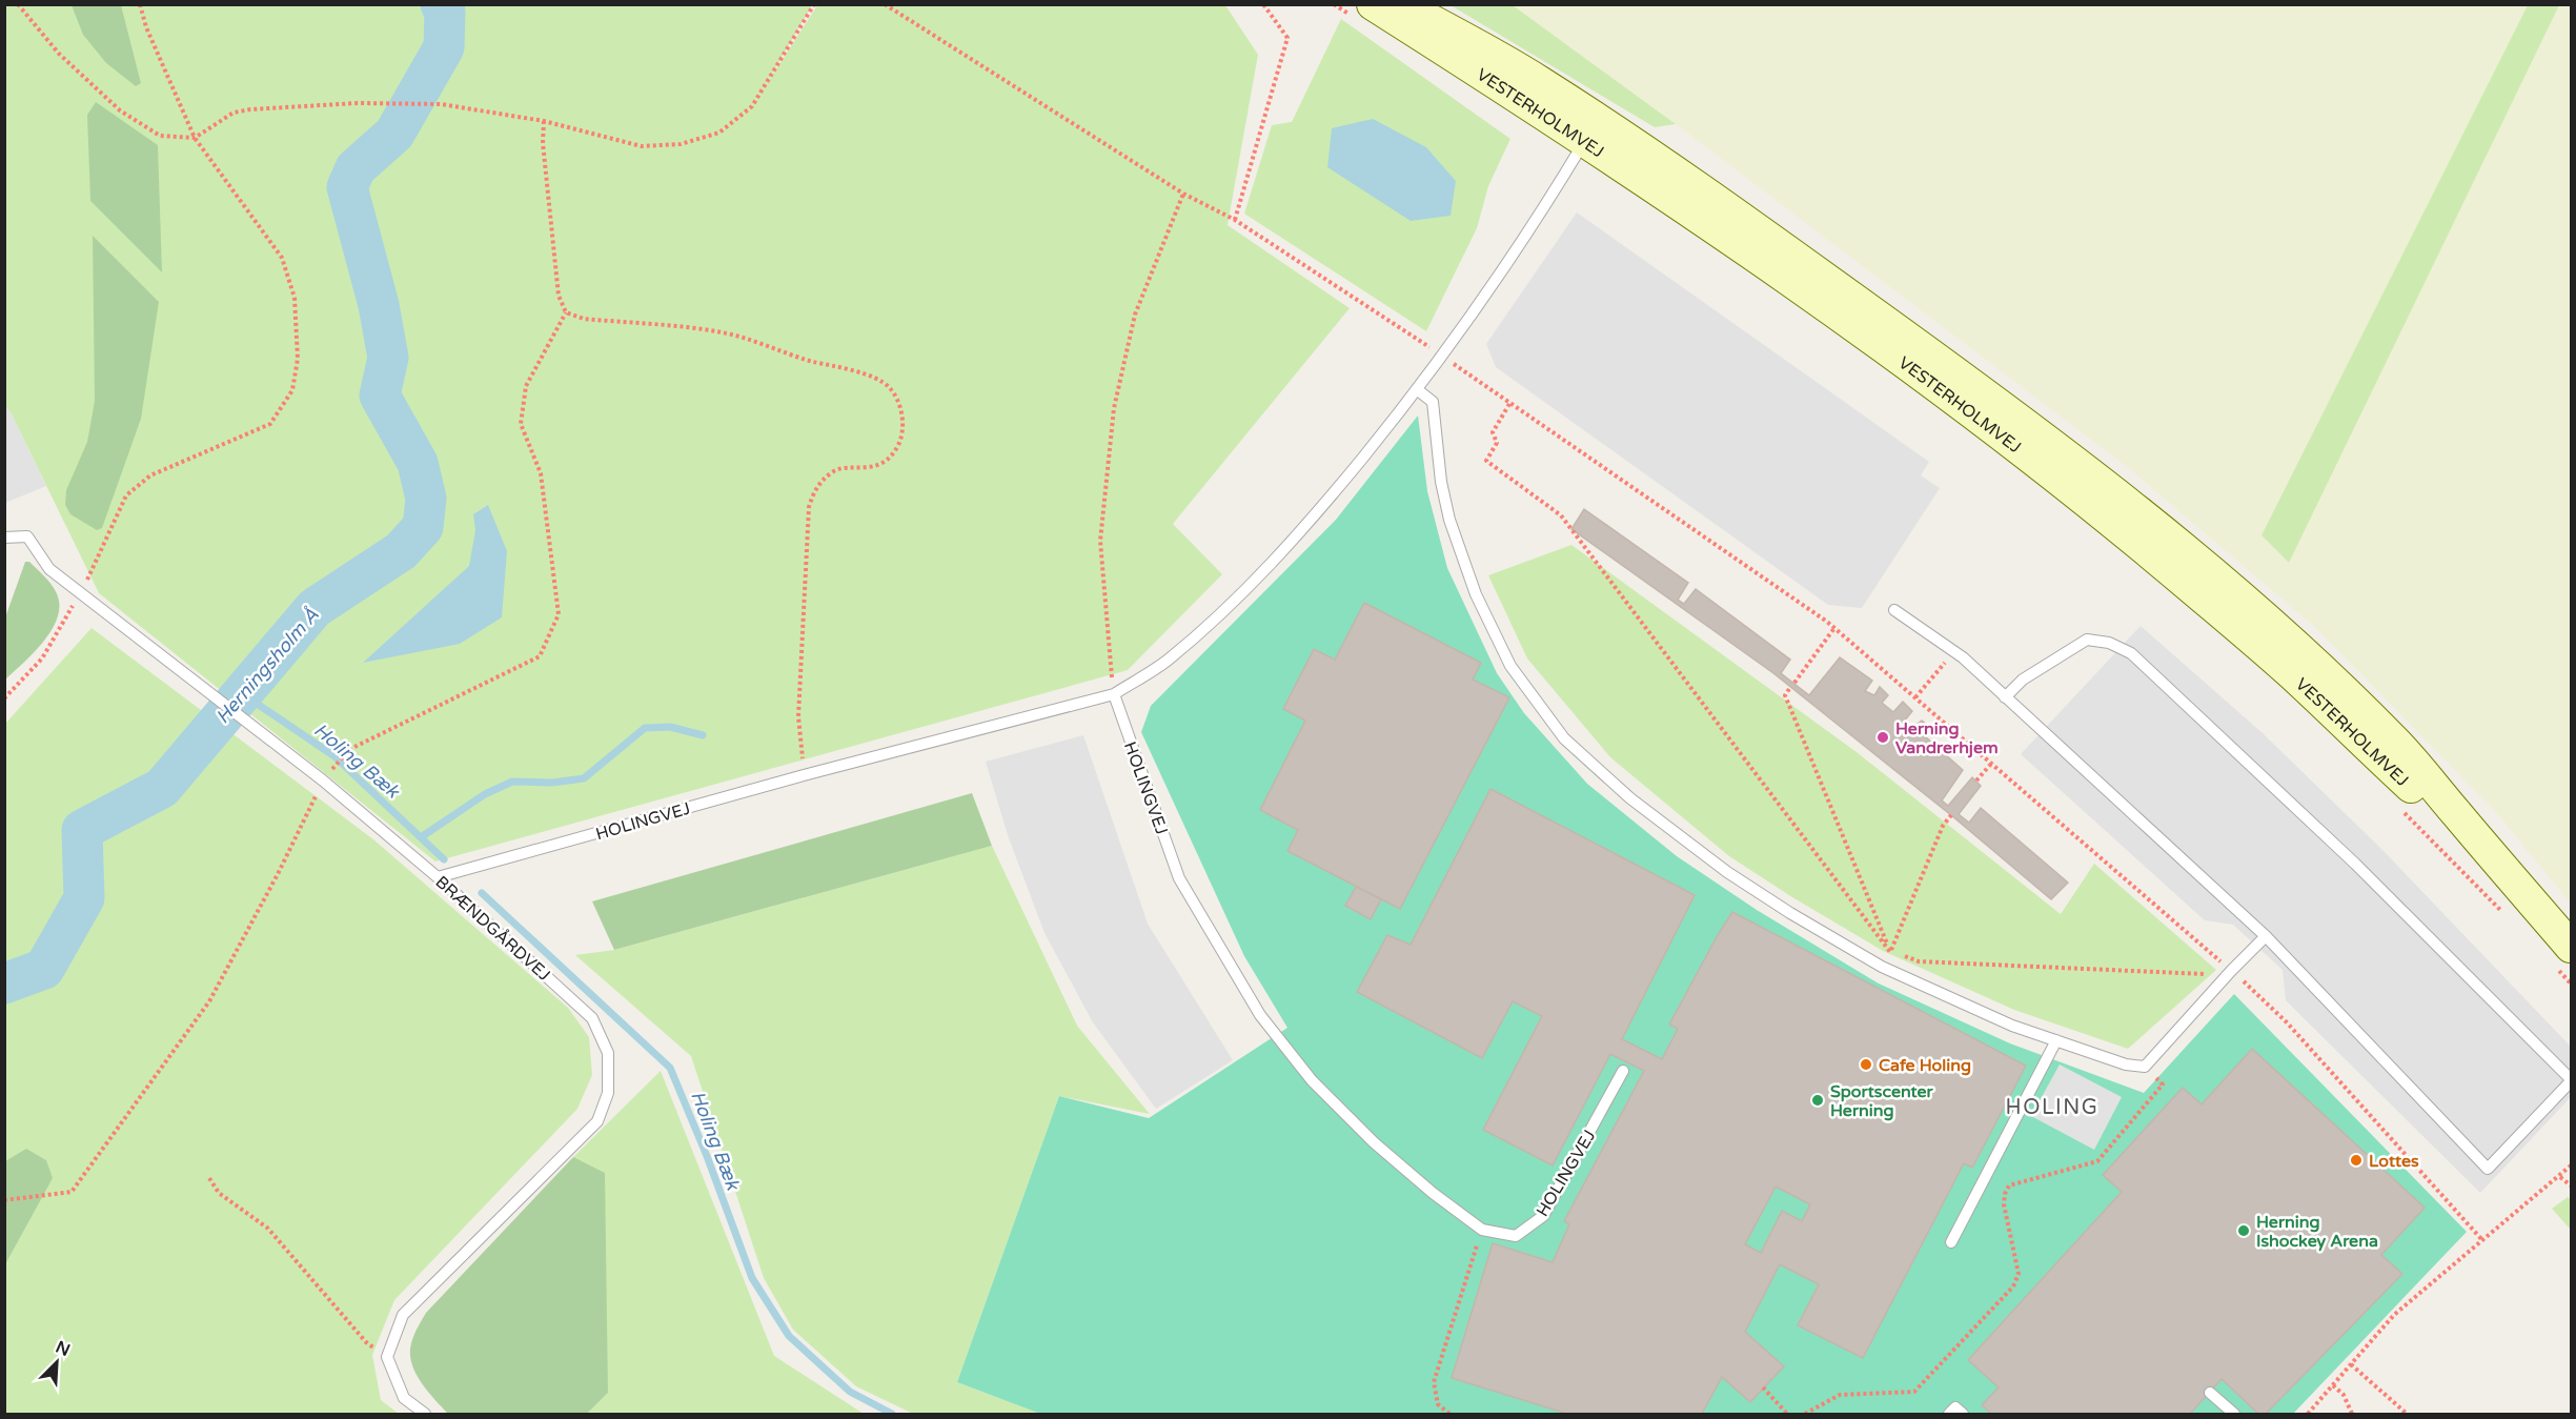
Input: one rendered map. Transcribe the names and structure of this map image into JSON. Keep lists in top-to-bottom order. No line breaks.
{"streets":{"street":["VESTERHOLMVEJ"],"lane":["HOLINGVEJ","BRÆNDGÅRDVEJ"]},"crossings":[["HOLINGVEJ","BRÆNDGÅRDVEJ"]],"districts":["HOLING"],"water":["Herningsholm Å","Holing Bæk"],"places":["Herning Vandrerhjem","Cafe Holing","Sportscenter Herning","Lottes","Herning Ishockey Arena"],"north":"top right"}
